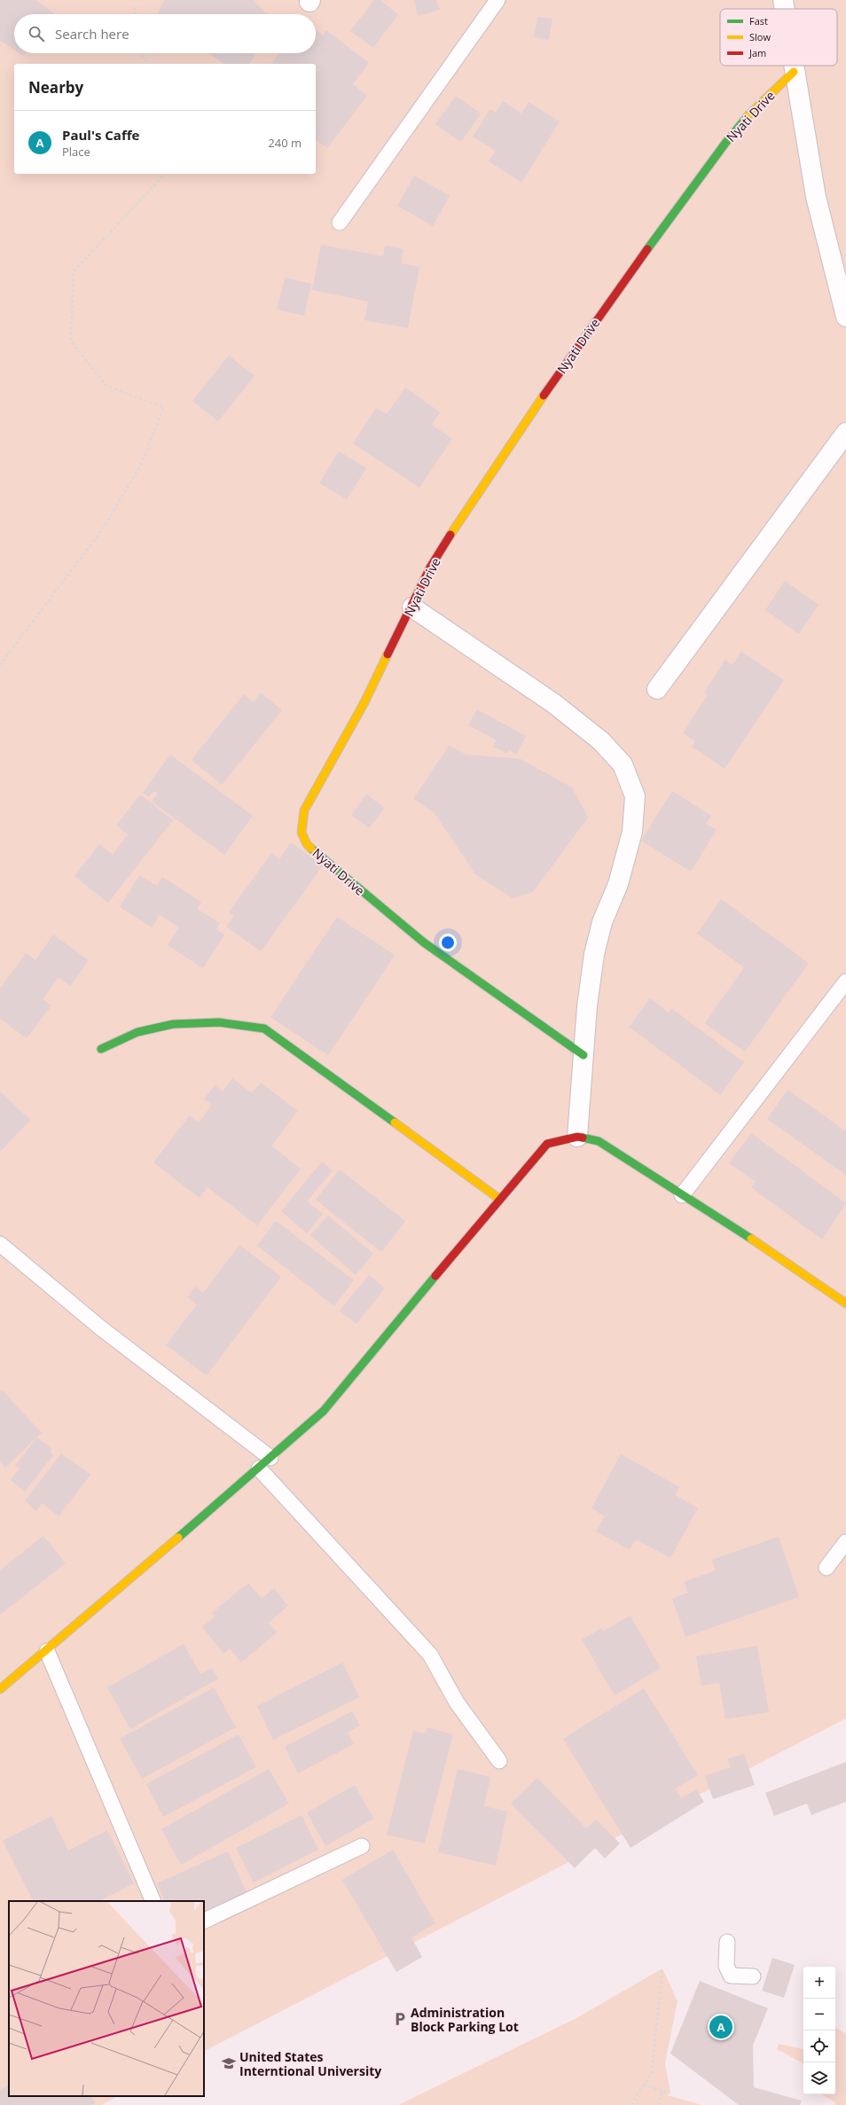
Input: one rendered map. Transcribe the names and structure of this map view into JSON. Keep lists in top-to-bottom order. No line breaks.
{"streets":{"street":["Nyati Drive"]},"places":{"parking":["Administration Block Parking Lot"],"school or university":["United States Interntional University"]},"legend":["Fast","Slow","Jam"],"page":{"search":"Search here","heading":"Nearby","list":[{"mark":"A","name":"Paul's Caffe","note":"Place","value":"240 m"}],"map_buttons":["+","−"],"pins":"A"}}
